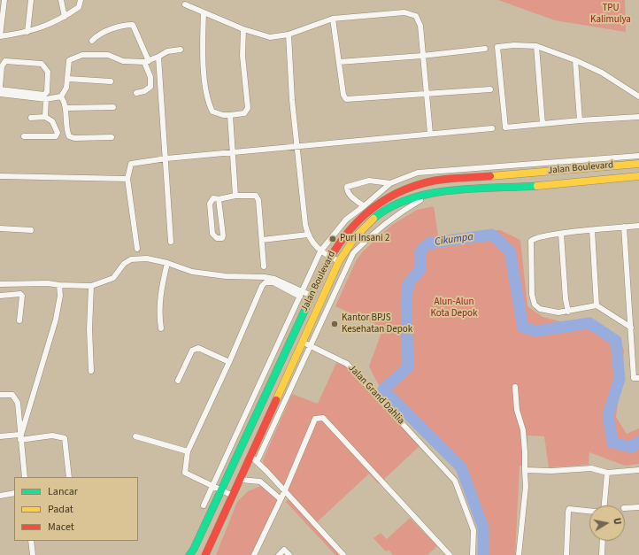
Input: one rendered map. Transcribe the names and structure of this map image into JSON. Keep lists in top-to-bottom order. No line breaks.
{"streets":{"main road":["Jalan Boulevard"],"street":["Jalan Grand Dahlia"]},"crossings":[["Jalan Boulevard","Jalan Grand Dahlia"]],"water":["Cikumpa"],"parks":["TPU Kalimulya","Alun-Alun Kota Depok"],"places":["Puri Insani 2","Kantor BPJS Kesehatan Depok"],"legend":["Lancar","Padat","Macet"],"north":"right"}
